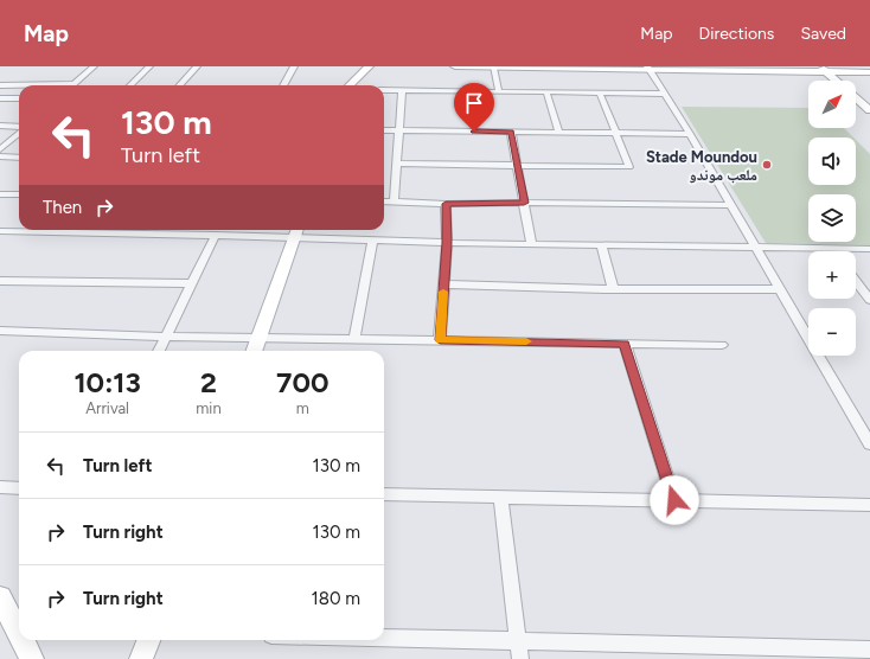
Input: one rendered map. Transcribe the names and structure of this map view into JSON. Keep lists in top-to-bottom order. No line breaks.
{"places":["Stade Moundou ملعب موندو"],"north":"top right","page":{"header":"Map","nav":["Map","Directions","Saved"],"map_buttons":["+","−"],"turn":["130 m","Turn left"],"then":"Then","eta":["10:13","Arrival","2","min","700","m"],"list":[{"name":"Turn left","value":"130 m"},{"name":"Turn right","value":"130 m"},{"name":"Turn right","value":"180 m"}]}}
